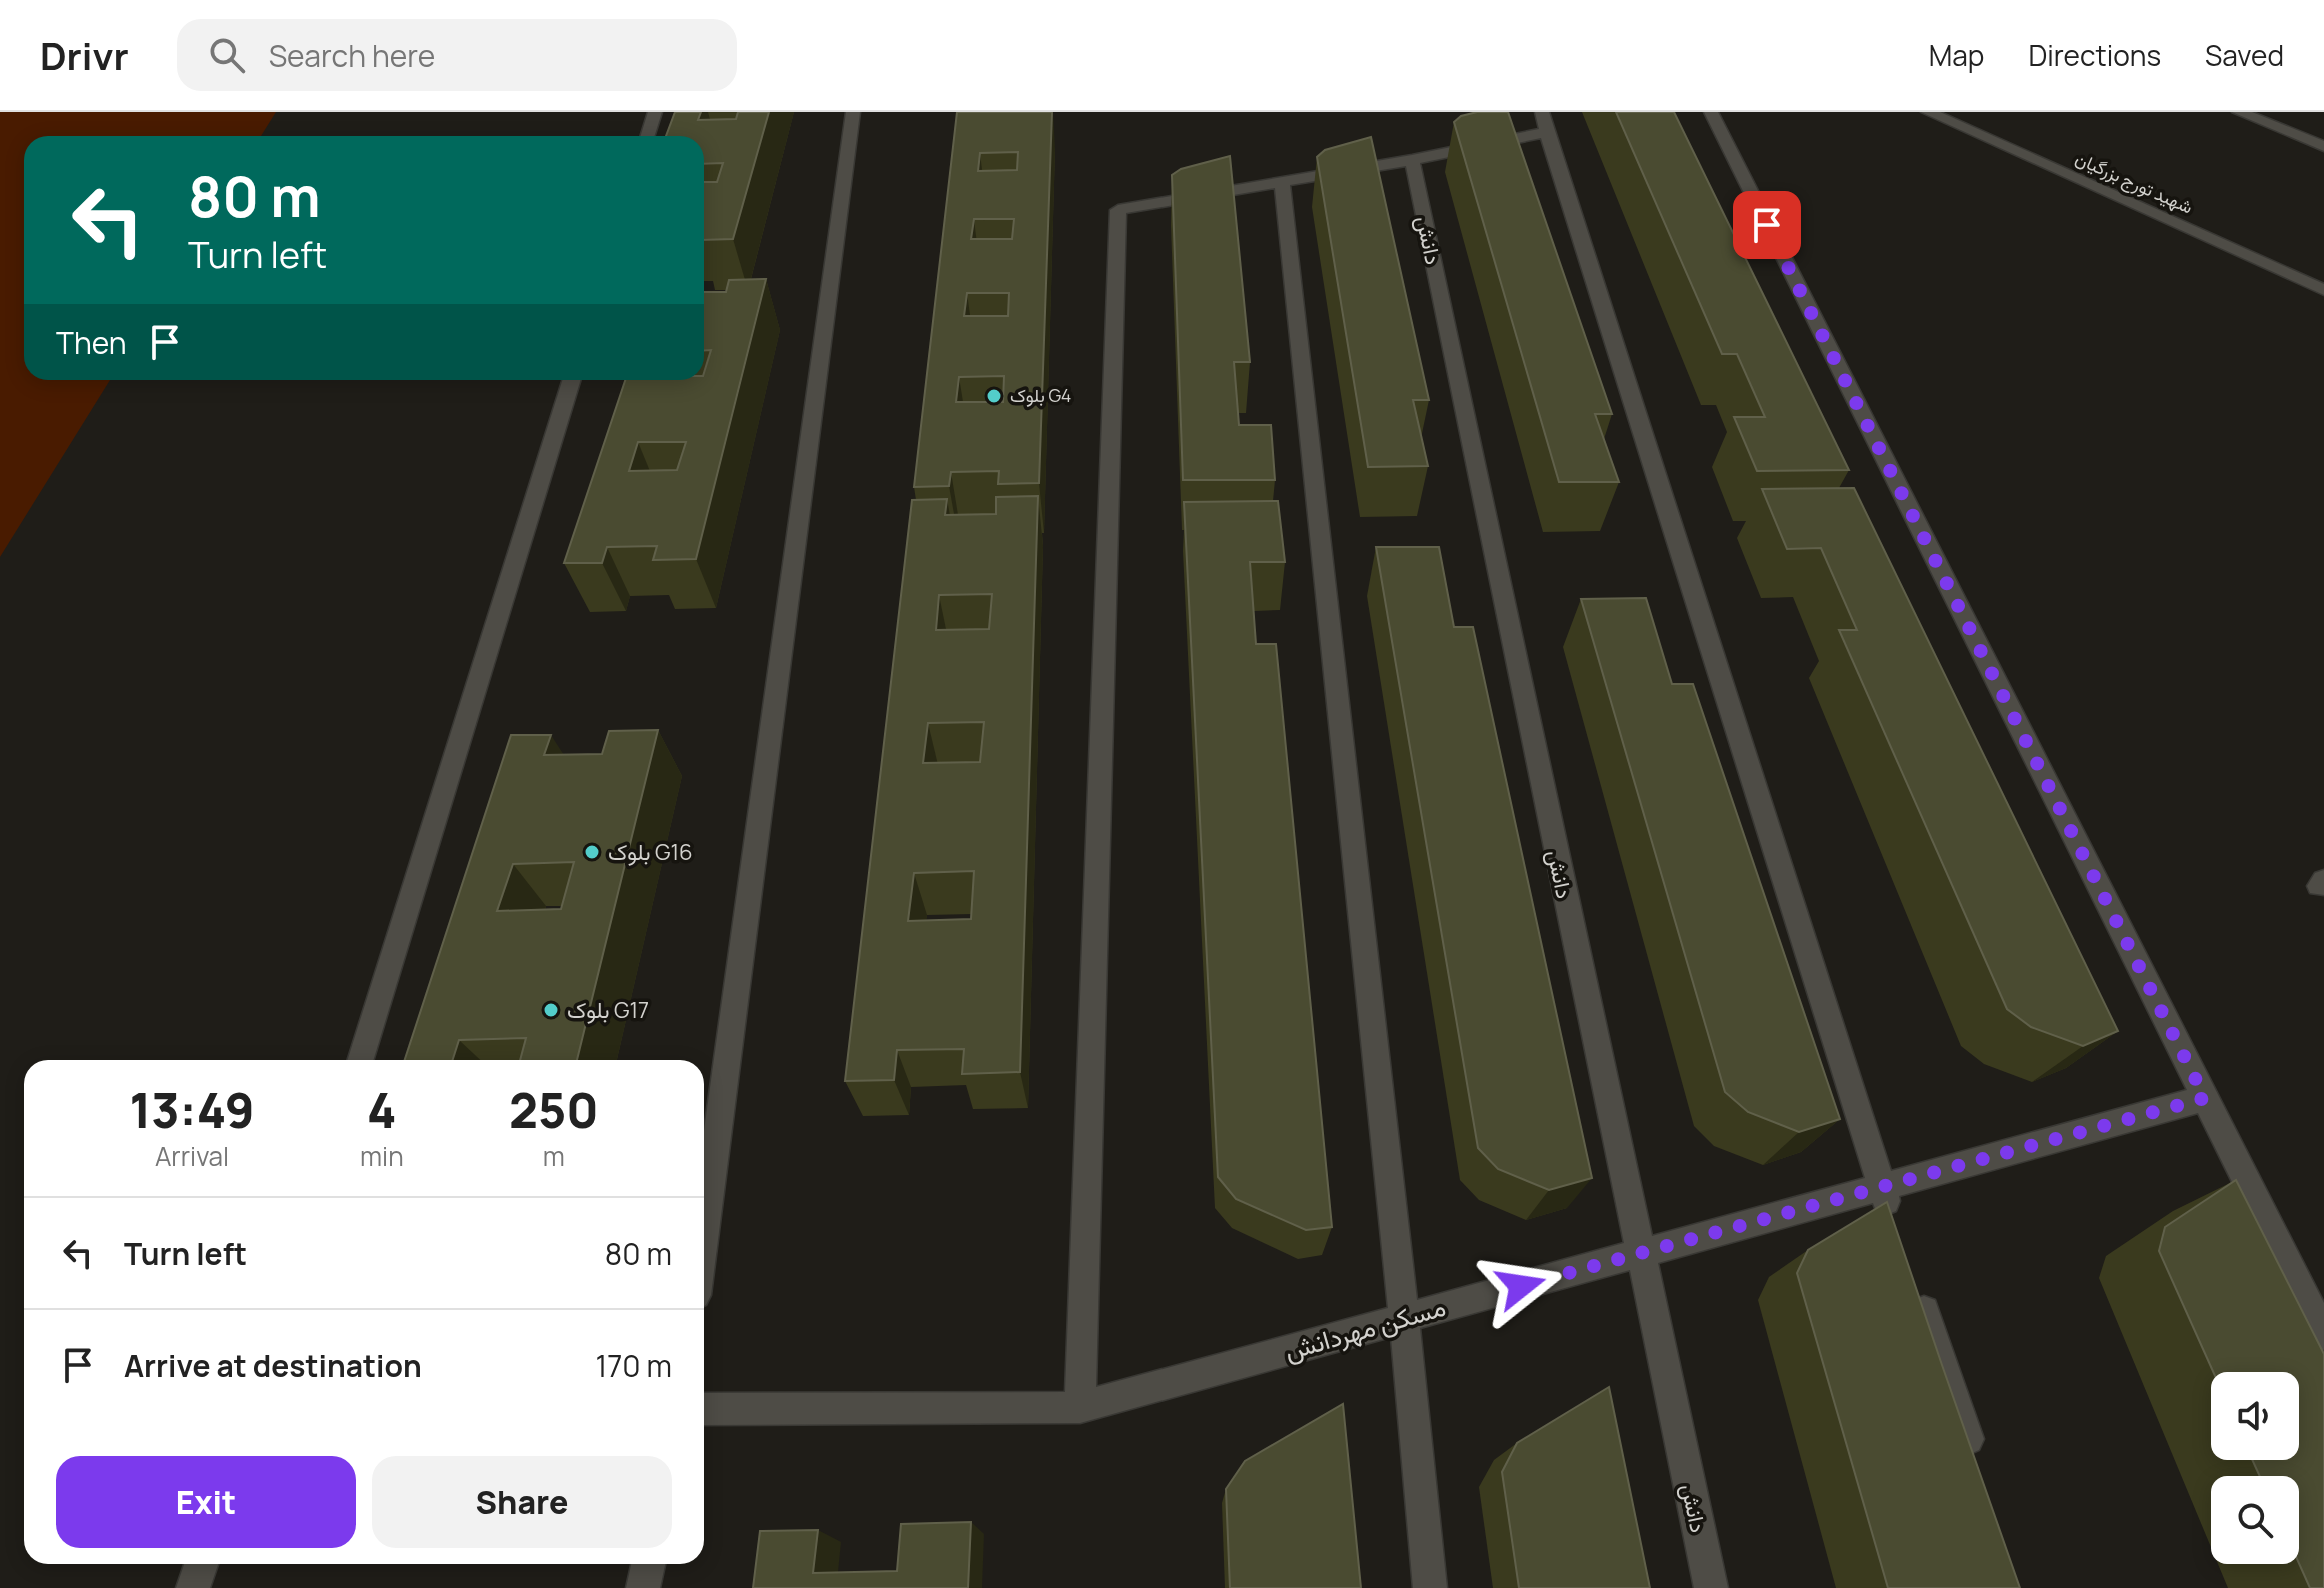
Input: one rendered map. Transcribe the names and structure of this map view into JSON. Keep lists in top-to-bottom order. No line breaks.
{"streets":{"street":["شهید تورج بزرگیان","دانش","مسکن مهردانش"]},"crossings":[["دانش","مسکن مهردانش"]],"places":["بلوک G4","بلوک G16","بلوک G17"],"page":{"header":"Drivr","search":"Search here","nav":["Map","Directions","Saved"],"turn":["80 m","Turn left"],"then":"Then","eta":["13:49","Arrival","4","min","250","m"],"list":[{"name":"Turn left","value":"80 m"},{"name":"Arrive at destination","value":"170 m"}],"buttons":["Exit","Share"]}}
